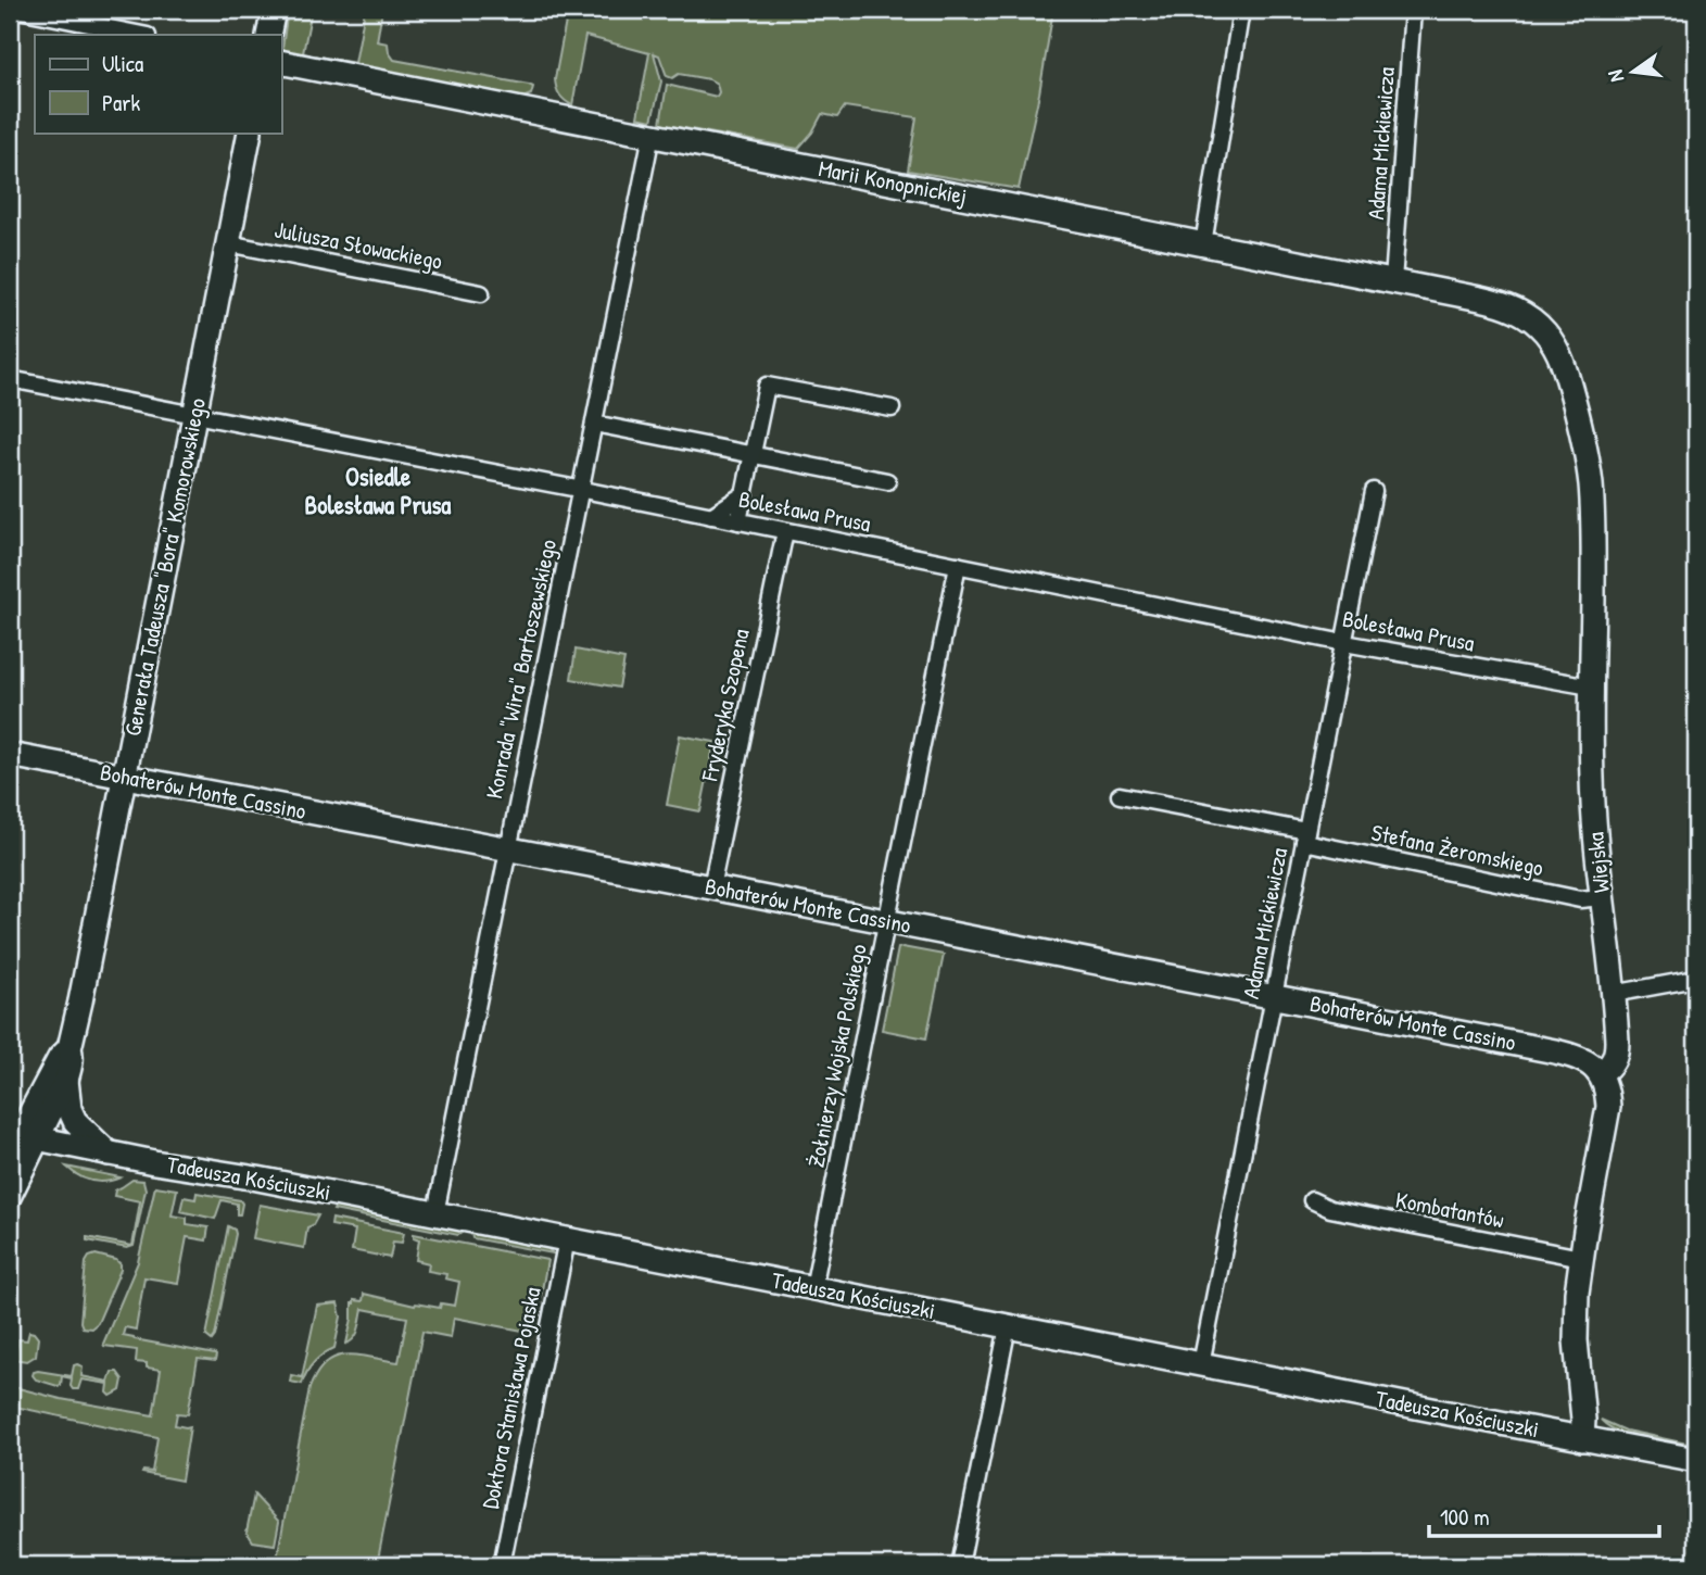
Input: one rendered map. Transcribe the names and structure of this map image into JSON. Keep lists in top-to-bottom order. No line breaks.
{"streets":{"street":["Adama Mickiewicza","Marii Konopnickiej","Juliusza Słowackiego","Bolesława Prusa","Generała Tadeusza \"Bora\" Komorowskiego","Konrada \"Wira\" Bartoszewskiego","Fryderyka Szopena","Bohaterów Monte Cassino","Stefana Żeromskiego","Wiejska","Żołnierzy Wojska Polskiego","Tadeusza Kościuszki","Kombatantów","Doktora Stanisława Pojaska"]},"crossings":[["Adama Mickiewicza","Marii Konopnickiej"],["Adama Mickiewicza","Bolesława Prusa"],["Adama Mickiewicza","Bohaterów Monte Cassino"],["Adama Mickiewicza","Stefana Żeromskiego"],["Adama Mickiewicza","Tadeusza Kościuszki"],["Marii Konopnickiej","Konrada \"Wira\" Bartoszewskiego"],["Marii Konopnickiej","Wiejska"],["Juliusza Słowackiego","Generała Tadeusza \"Bora\" Komorowskiego"],["Bolesława Prusa","Generała Tadeusza \"Bora\" Komorowskiego"],["Bolesława Prusa","Konrada \"Wira\" Bartoszewskiego"],["Bolesława Prusa","Fryderyka Szopena"],["Bolesława Prusa","Wiejska"],["Bolesława Prusa","Żołnierzy Wojska Polskiego"],["Generała Tadeusza \"Bora\" Komorowskiego","Bohaterów Monte Cassino"],["Generała Tadeusza \"Bora\" Komorowskiego","Tadeusza Kościuszki"],["Konrada \"Wira\" Bartoszewskiego","Bohaterów Monte Cassino"],["Konrada \"Wira\" Bartoszewskiego","Tadeusza Kościuszki"],["Fryderyka Szopena","Bohaterów Monte Cassino"],["Bohaterów Monte Cassino","Wiejska"],["Bohaterów Monte Cassino","Żołnierzy Wojska Polskiego"],["Stefana Żeromskiego","Wiejska"],["Żołnierzy Wojska Polskiego","Tadeusza Kościuszki"],["Tadeusza Kościuszki","Doktora Stanisława Pojaska"]],"districts":["Osiedle Bolesława Prusa"],"legend":["Ulica","Park"],"scale_bar":"100 m","north":"left"}
